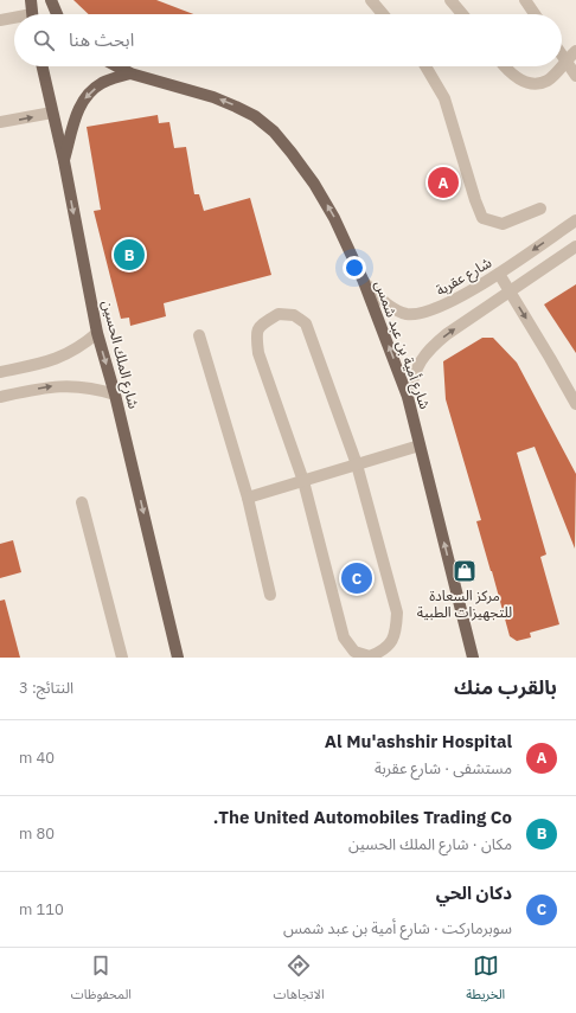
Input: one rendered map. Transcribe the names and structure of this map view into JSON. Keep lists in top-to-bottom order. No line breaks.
{"streets":{"main road":["شارع أمية بن عبد شمس","شارع الملك الحسين"],"street":["شارع عقربة"]},"crossings":[["شارع عقربة","شارع أمية بن عبد شمس"]],"one_way":["شارع أمية بن عبد شمس","شارع الملك الحسين"],"places":{"shop":["مركز السعادة للتجهيزات الطبية"]},"page":{"search":"ابحث هنا","pins":["A","B","C"],"heading":["بالقرب منك","النتائج: 3"],"list":[{"mark":"A","name":"Al Mu'ashshir Hospital","note":"مستشفى · شارع عقربة","value":"40 m"},{"mark":"B","name":"The United Automobiles Trading Co.","note":"مكان · شارع الملك الحسين","value":"80 m"},{"mark":"C","name":"دكان الحي","note":"سوبرماركت · شارع أمية بن عبد شمس","value":"110 m"}],"nav":["الخريطة","الاتجاهات","المحفوظات"]}}
